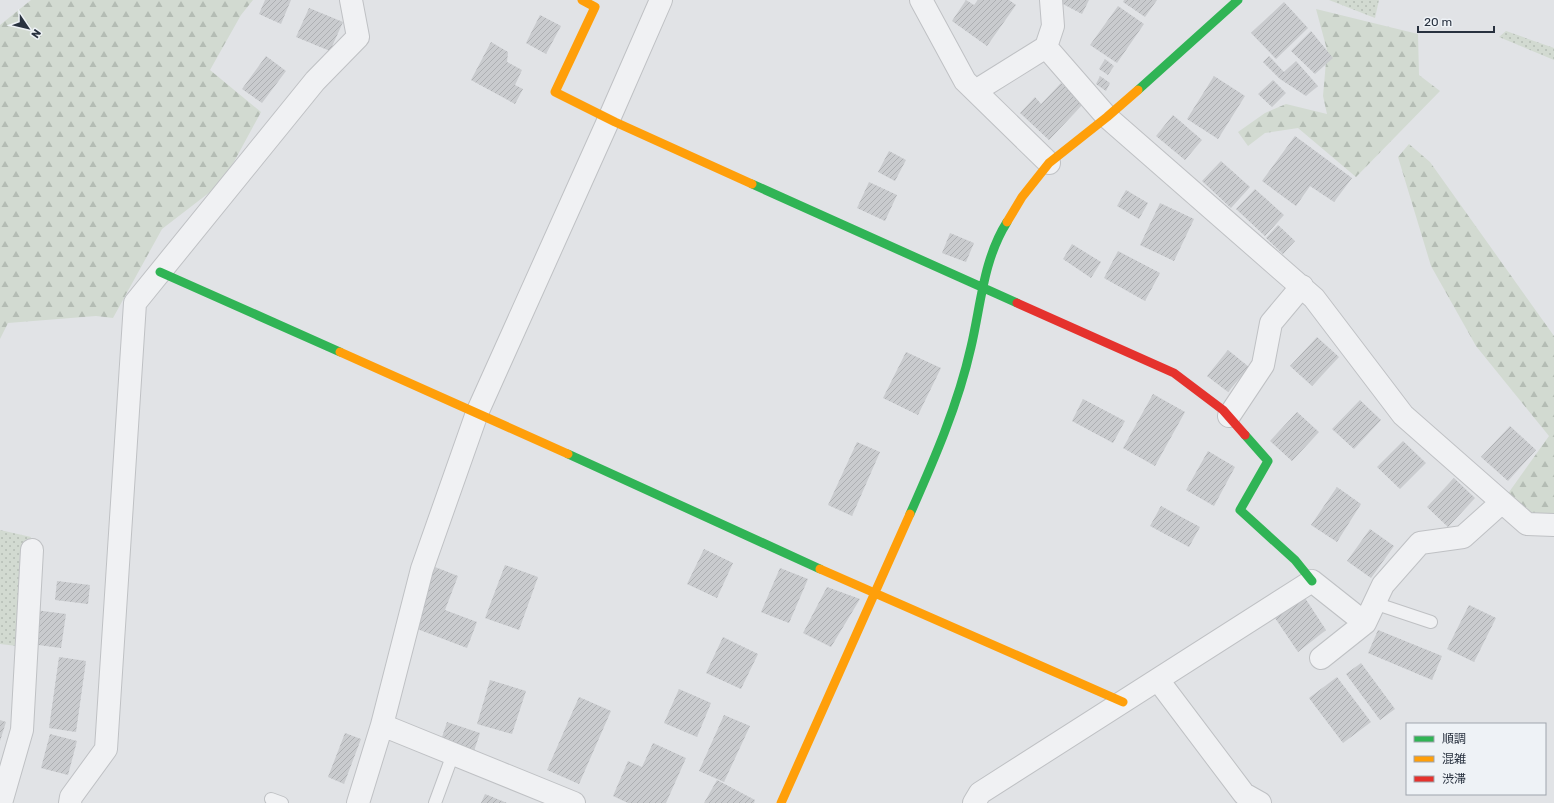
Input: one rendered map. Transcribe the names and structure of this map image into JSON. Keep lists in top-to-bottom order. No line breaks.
{"legend":["順調","混雑","渋滞"],"scale_bar":"20 m","north":"bottom right"}
